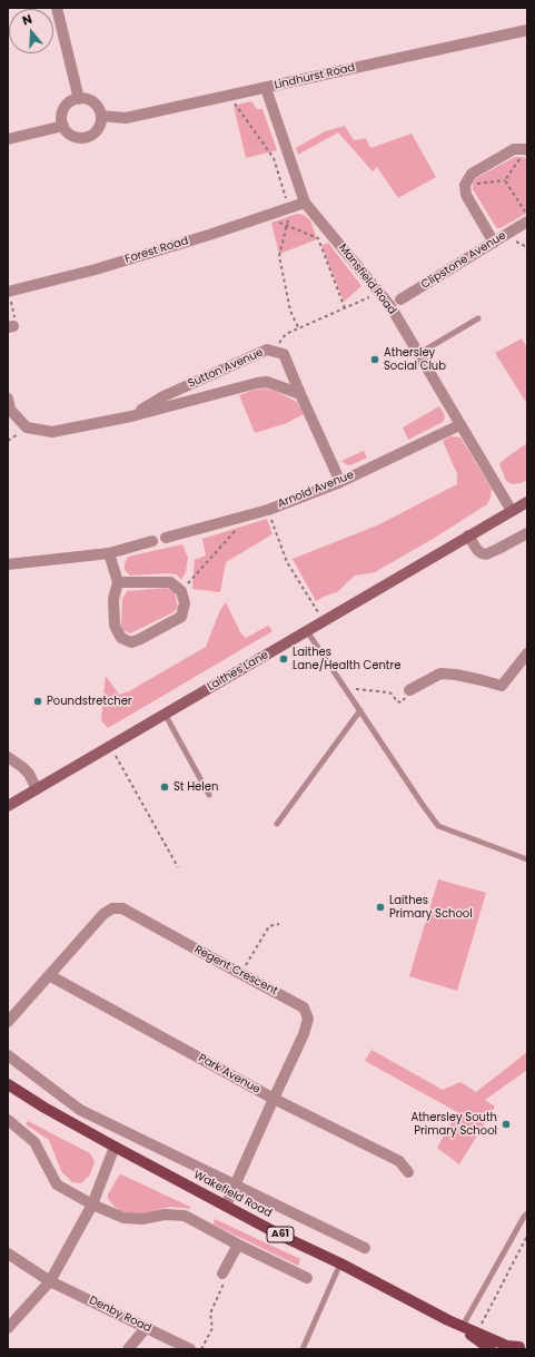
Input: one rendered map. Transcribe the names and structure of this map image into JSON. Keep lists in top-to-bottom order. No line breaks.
{"streets":{"main road":["Laithes Lane","Wakefield Road","A61"],"street":["Lindhurst Road","Forest Road","Clipstone Avenue","Mansfield Road","Sutton Avenue","Arnold Avenue","Regent Crescent","Park Avenue","Denby Road"]},"crossings":[["Lindhurst Road","Mansfield Road"],["Forest Road","Mansfield Road"],["Mansfield Road","Arnold Avenue"],["Mansfield Road","Laithes Lane"],["Sutton Avenue","Arnold Avenue"],["Regent Crescent","Park Avenue"],["Regent Crescent","Wakefield Road"]],"places":["Athersley Social Club","Laithes Lane/Health Centre","Poundstretcher","St Helen","Laithes Primary School","Athersley South Primary School"],"north":"top"}
